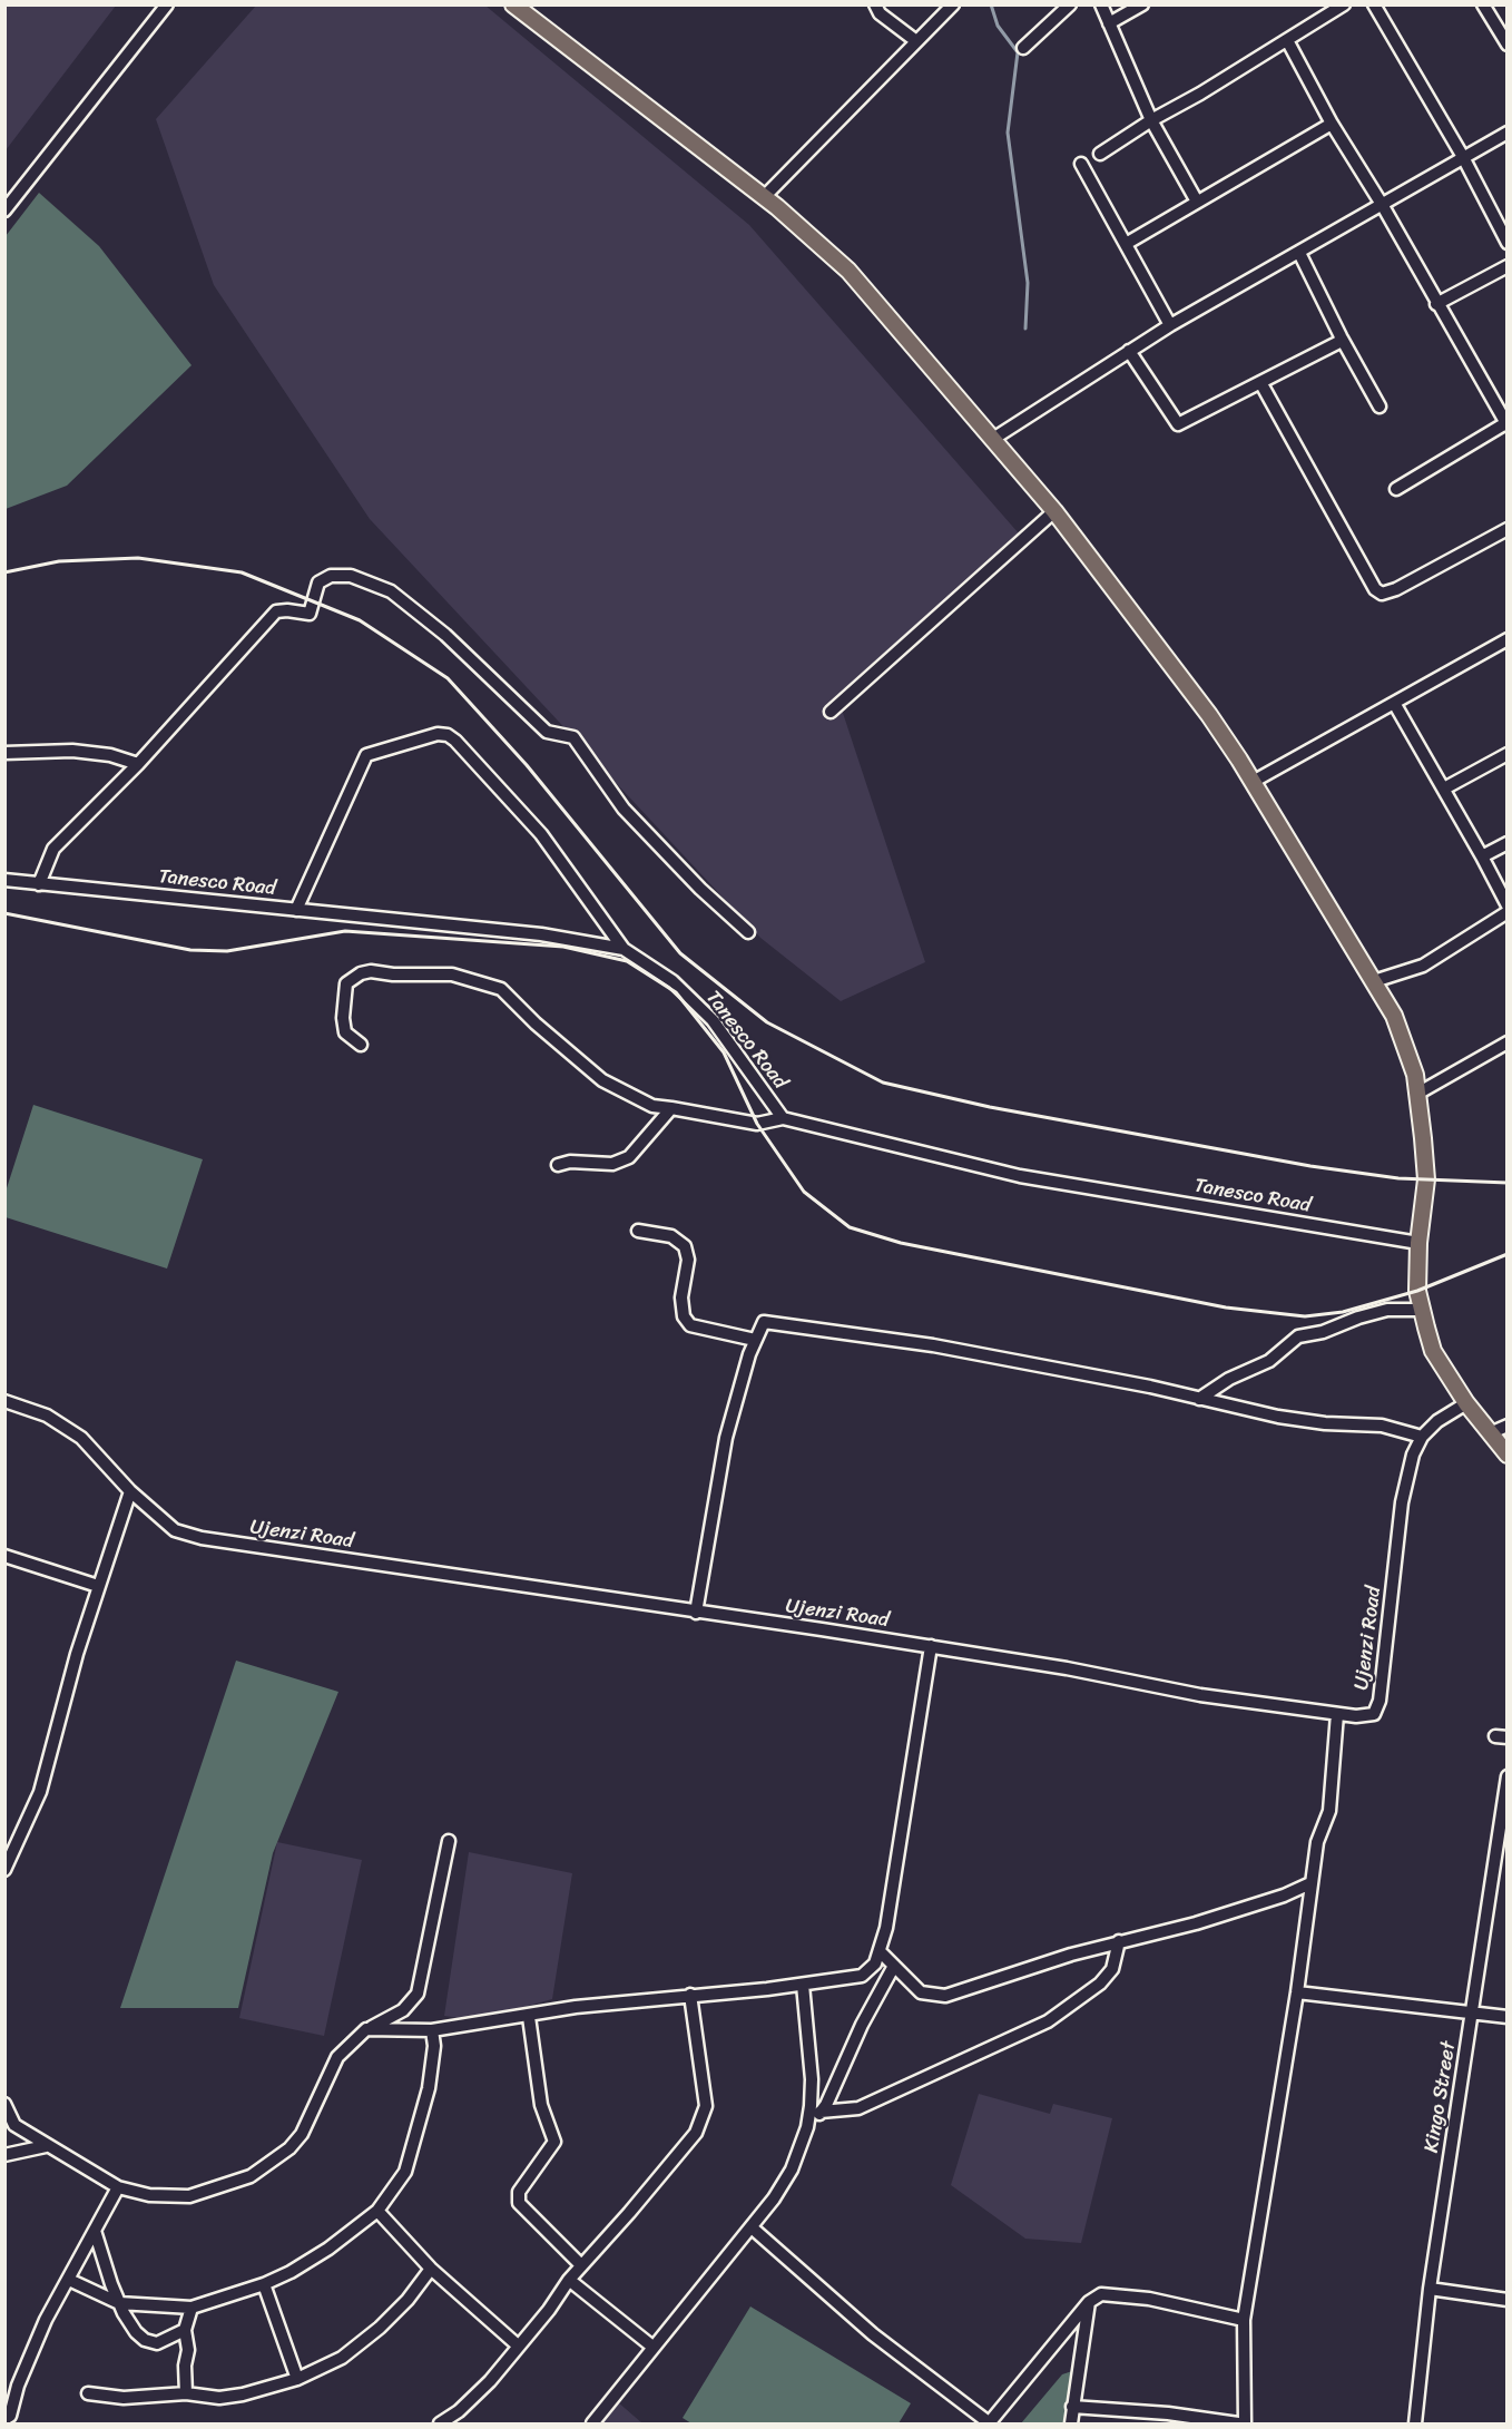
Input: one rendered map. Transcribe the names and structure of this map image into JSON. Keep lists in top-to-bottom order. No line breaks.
{"streets":{"street":["Tanesco Road","Ujenzi Road","Kingo Street"]}}
